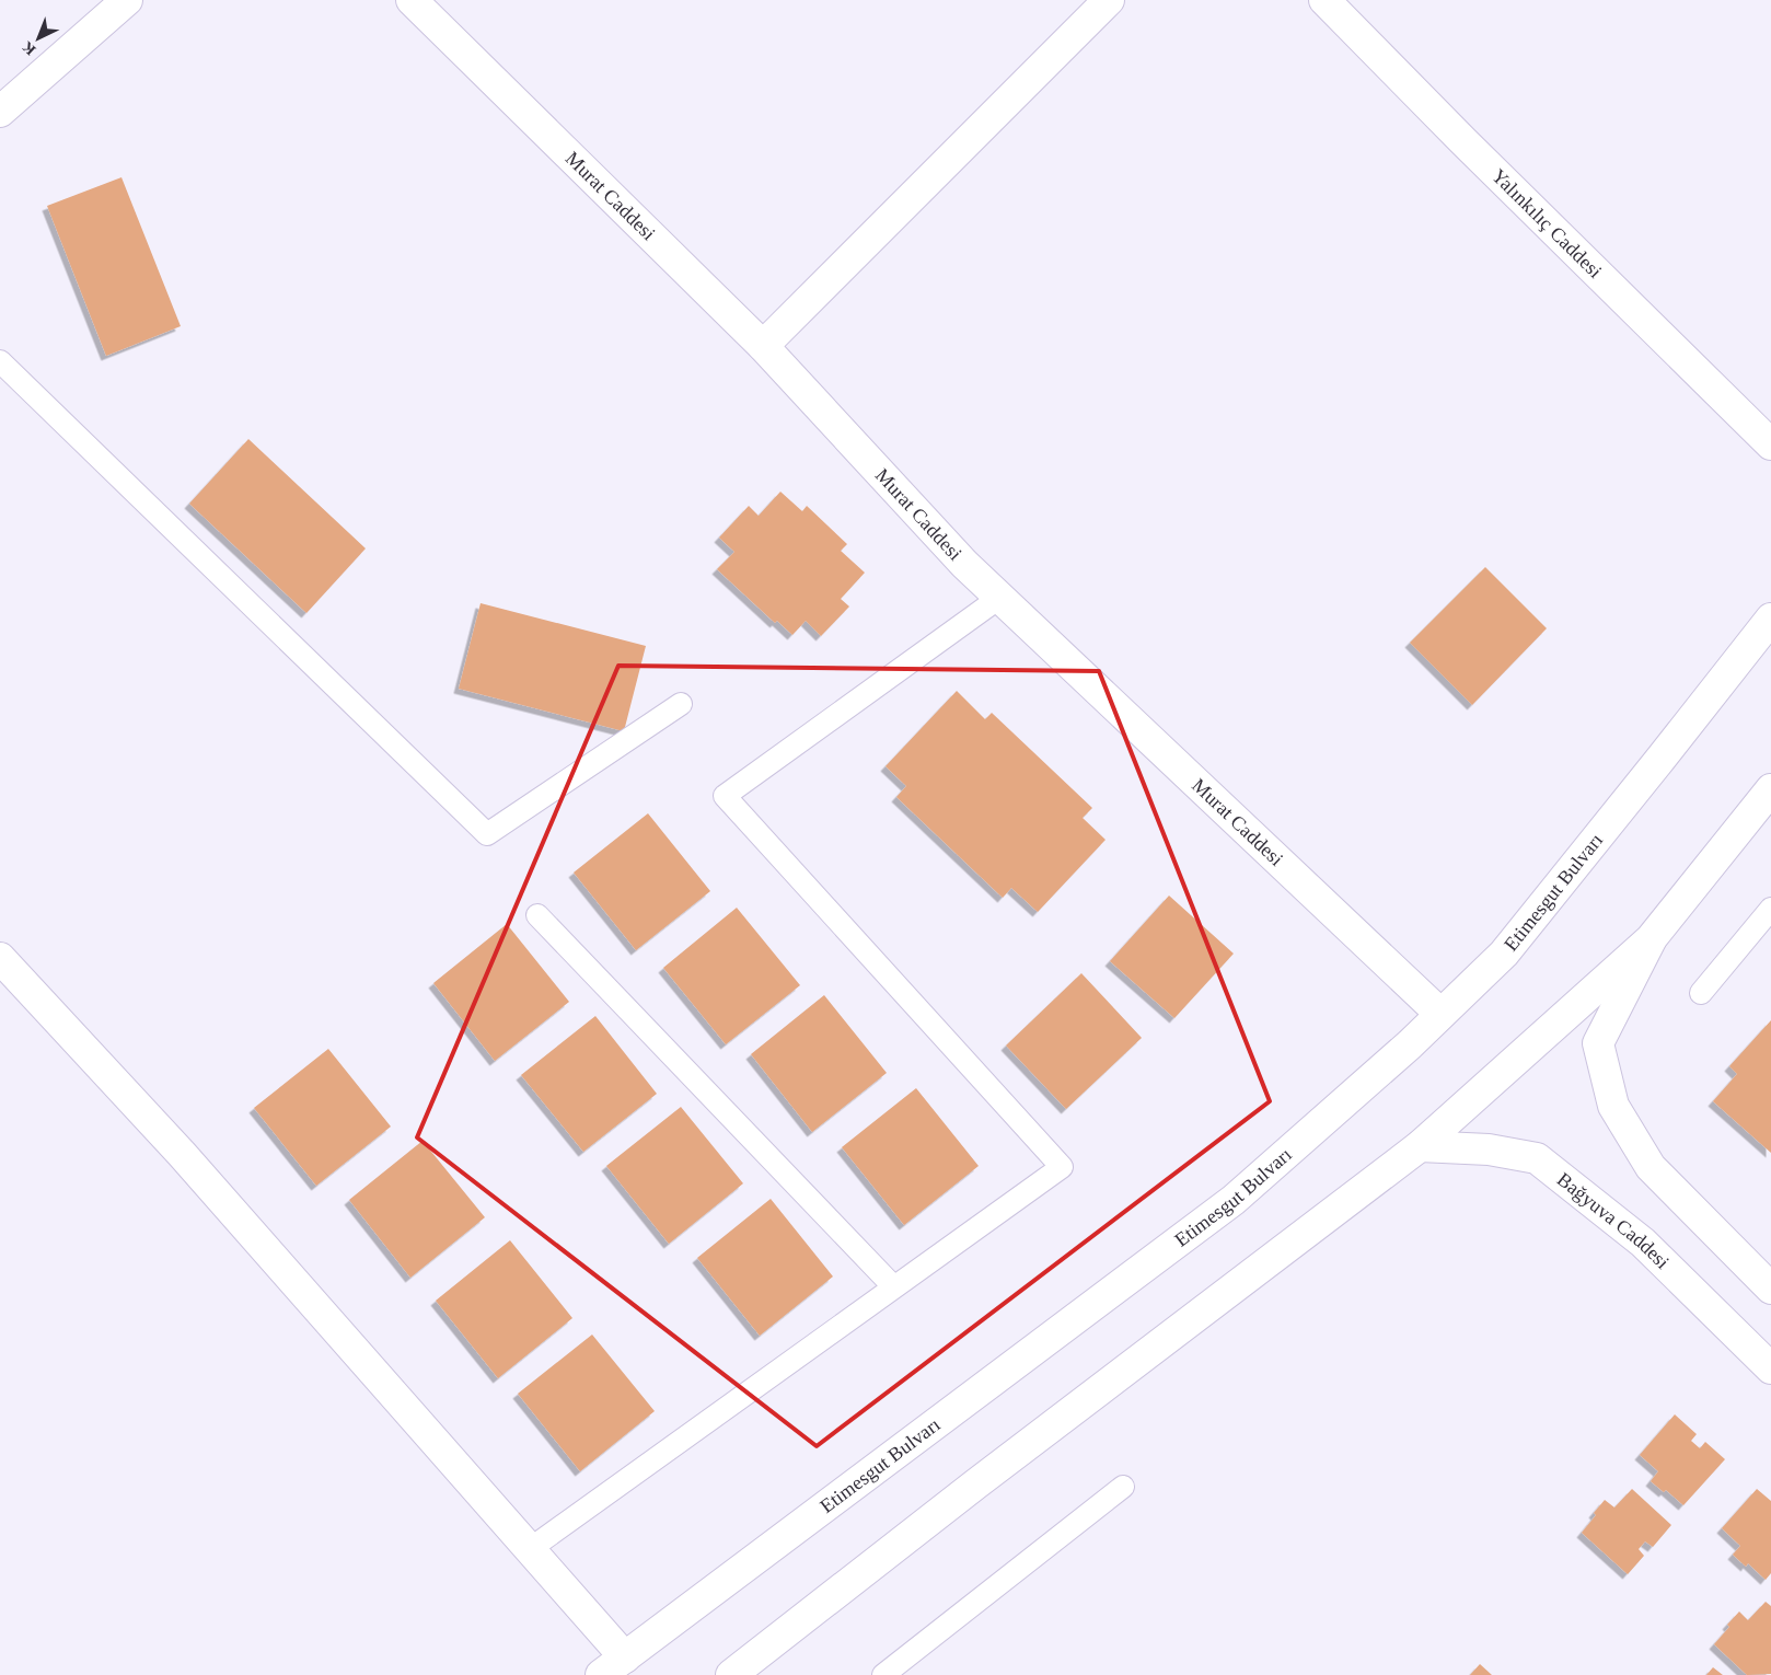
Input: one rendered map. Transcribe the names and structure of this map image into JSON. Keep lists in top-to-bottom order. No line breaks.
{"streets":{"street":["Murat Caddesi","Yalınkılıç Caddesi","Etimesgut Bulvarı","Bağyuva Caddesi"]},"crossings":[["Murat Caddesi","Etimesgut Bulvarı"]],"north":"bottom left"}
